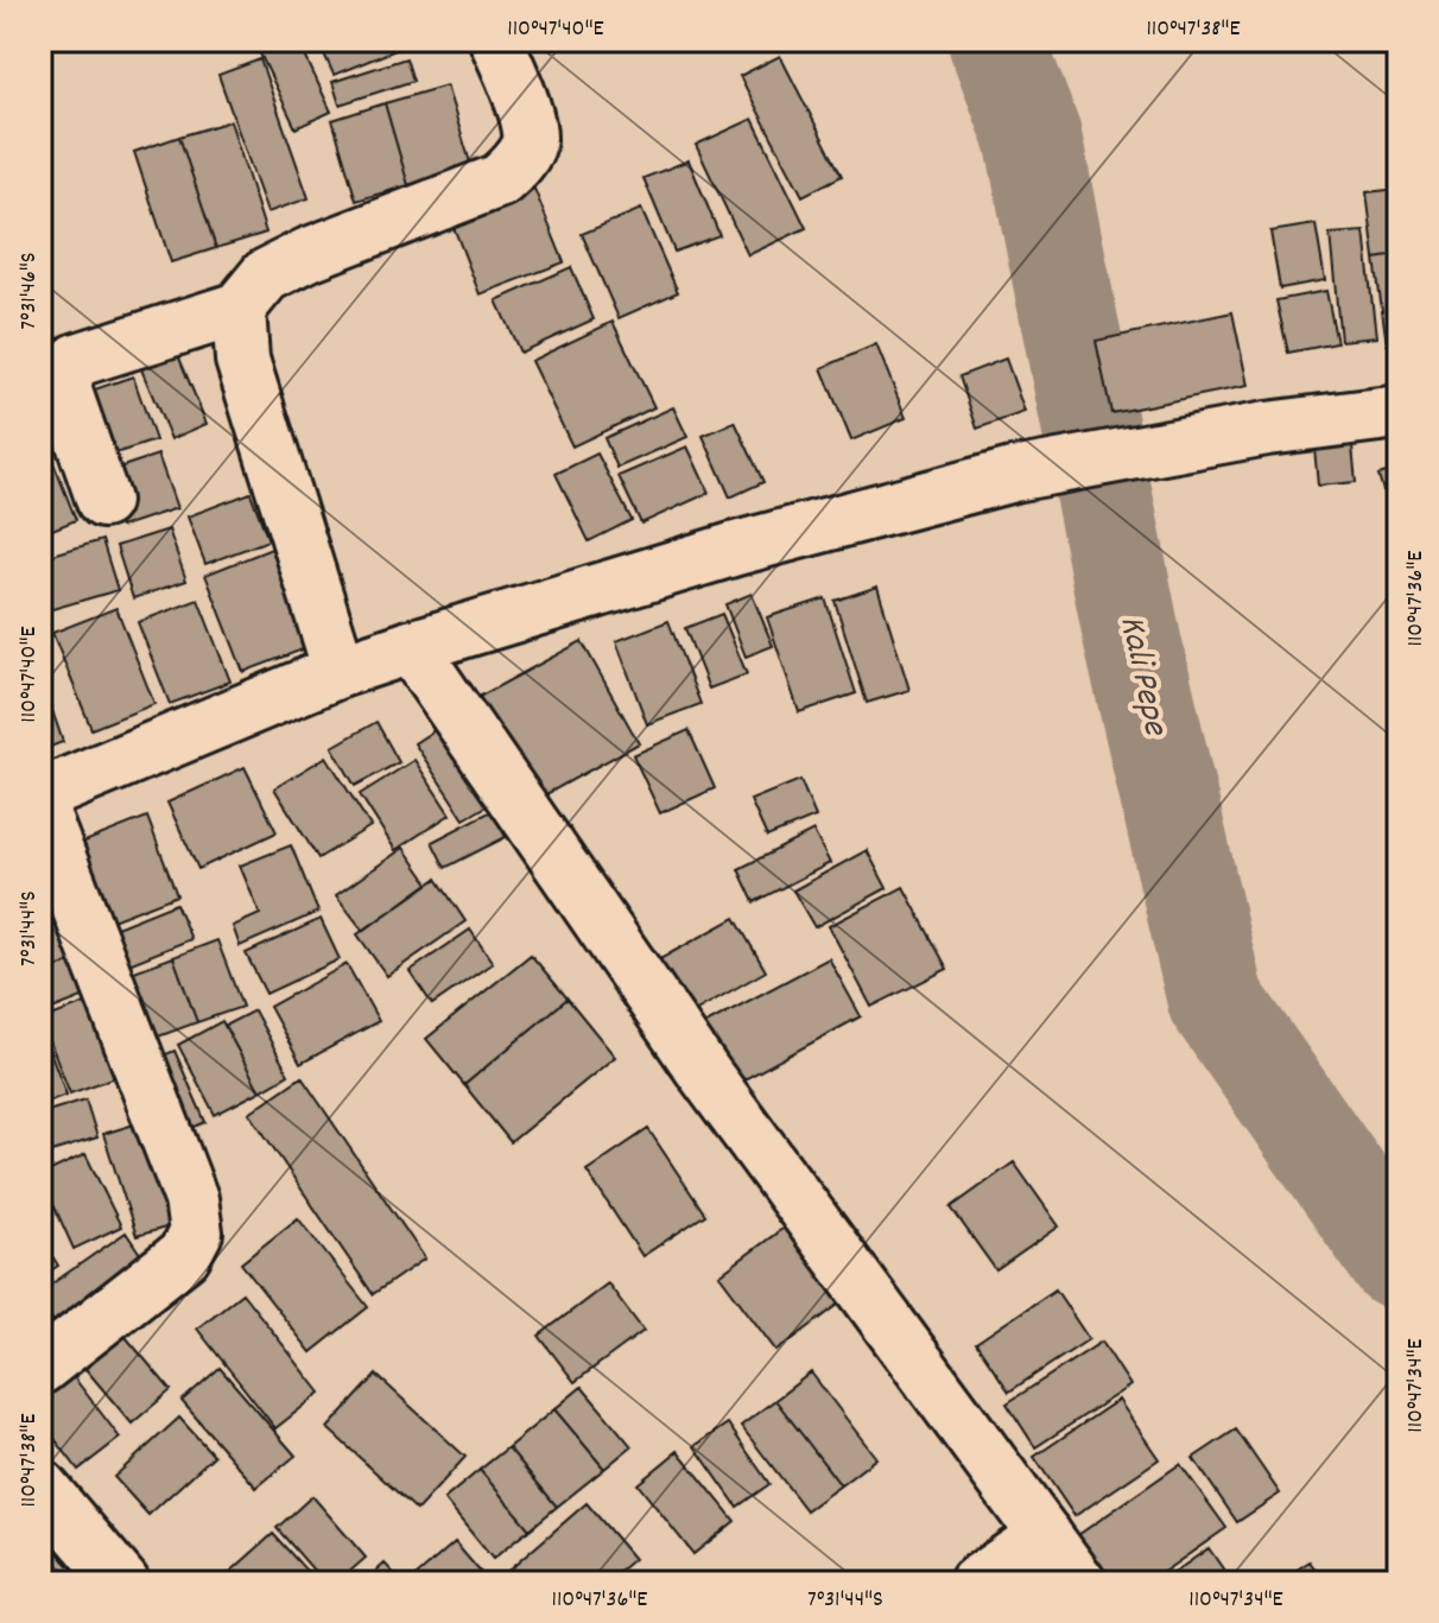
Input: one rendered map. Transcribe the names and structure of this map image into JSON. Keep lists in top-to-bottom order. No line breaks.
{"water":["Kali Pepe"],"coordinates":["110°47'40\"E","110°47'38\"E","7°31'46\"S","110°47'36\"E","7°31'44\"S","110°47'34\"E"]}
